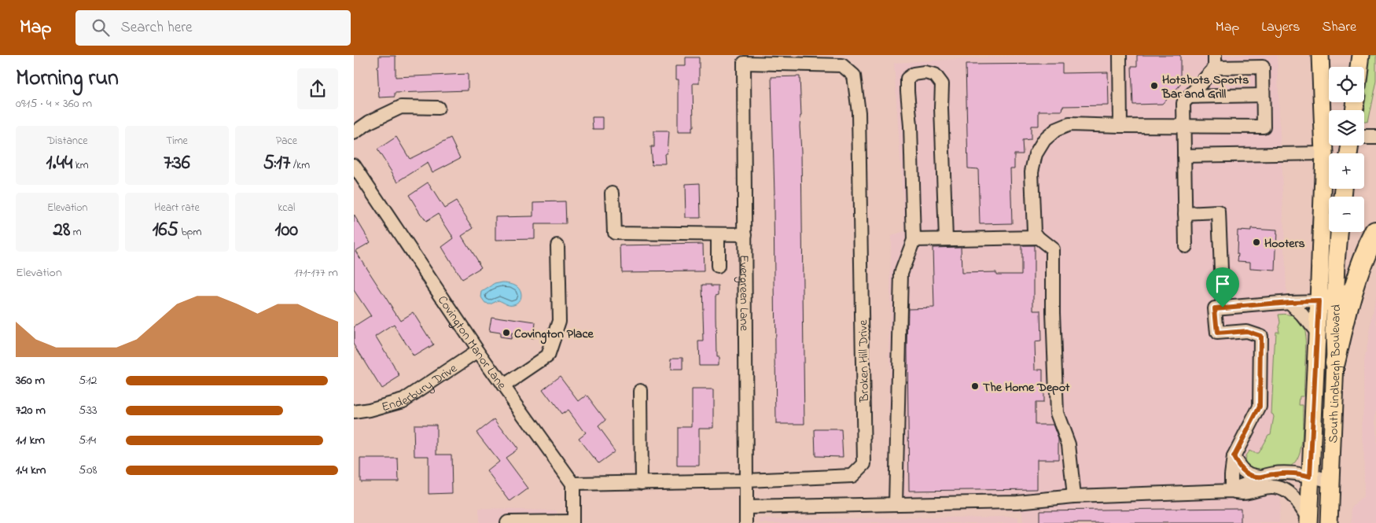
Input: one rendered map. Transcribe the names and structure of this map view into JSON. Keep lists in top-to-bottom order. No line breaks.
{"streets":{"main road":["South Lindbergh Boulevard"],"street":["Evergreen Lane","Covington Manor Lane","Broken Hill Drive","Enderbury Drive"]},"crossings":[["Evergreen Lane","Broken Hill Drive"],["Covington Manor Lane","Broken Hill Drive"],["Covington Manor Lane","Enderbury Drive"]],"places":["Hotshots Sports Bar and Grill","Hooters","Covington Place","The Home Depot"],"page":{"header":"Map","search":"Search here","nav":["Map","Layers","Share"],"heading":["Morning run","09:15 · 4 × 360 m"],"map_buttons":["+","−"],"stats":[["Distance","1.44 km"],["Time","7:36"],["Pace","5:17 /km"],["Elevation","28 m"],["Heart rate","165 bpm"],["kcal","100"]],"chart":["Elevation","171–177 m"],"list":[{"name":"360 m","note":"5:12"},{"name":"720 m","note":"5:33"},{"name":"1.1 km","note":"5:14"},{"name":"1.4 km","note":"5:08"}]}}
